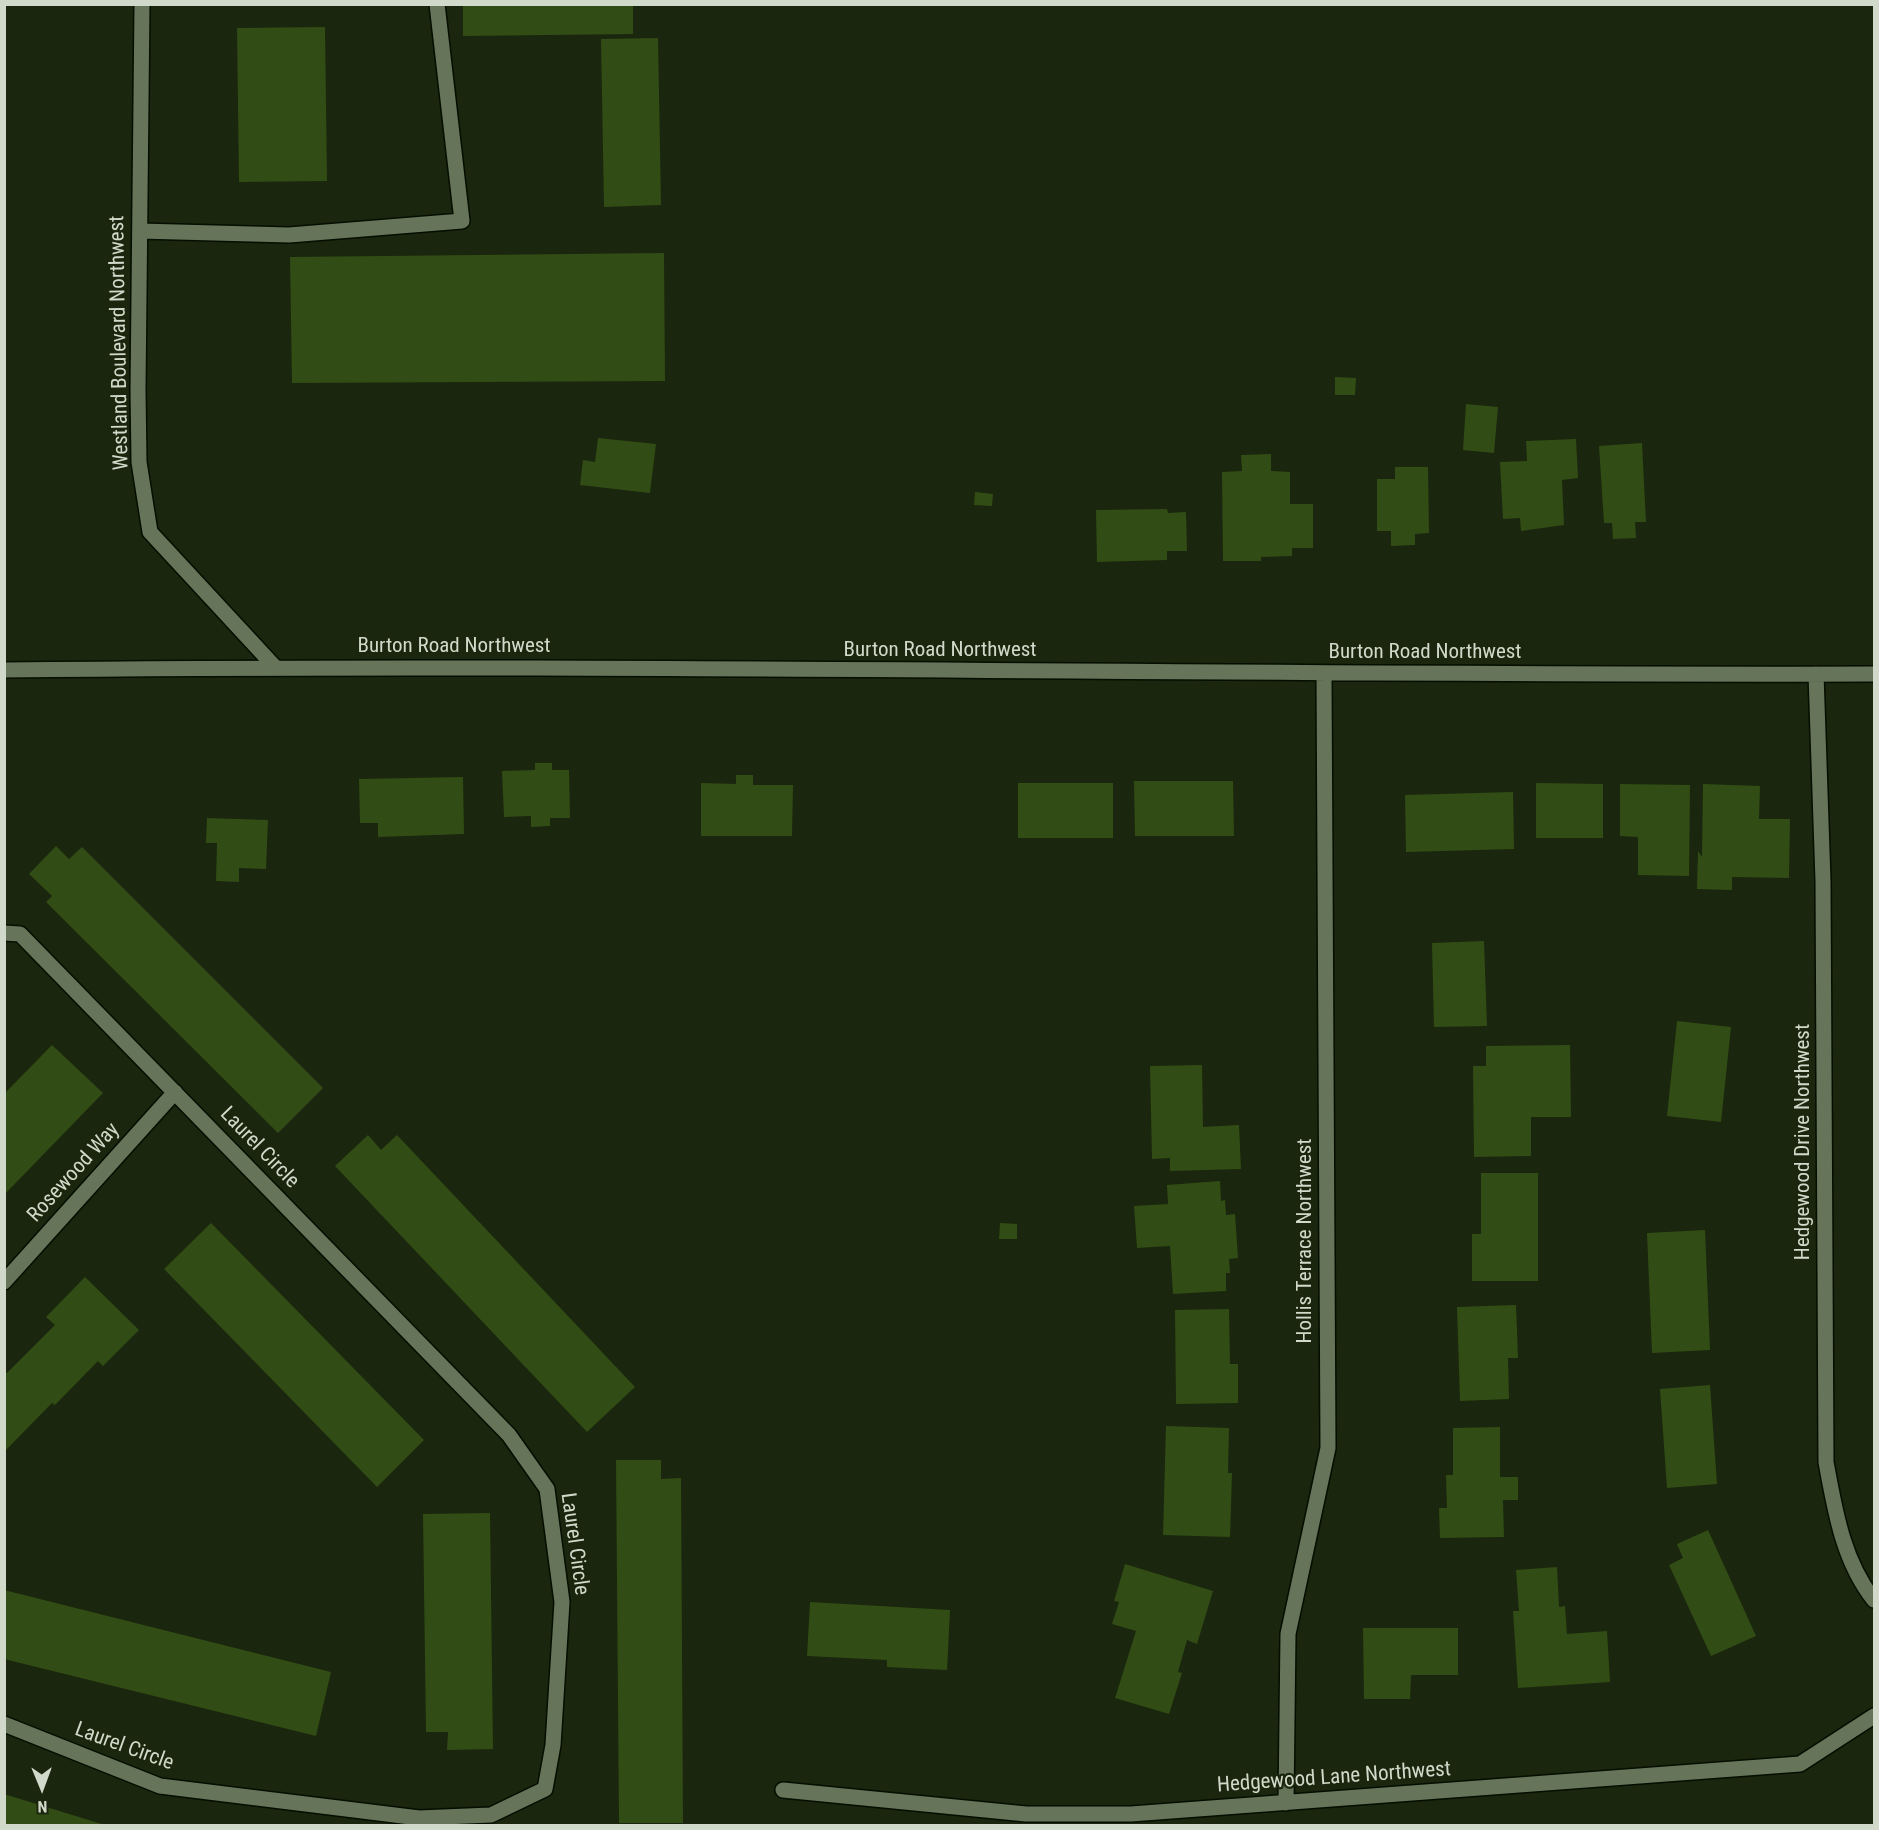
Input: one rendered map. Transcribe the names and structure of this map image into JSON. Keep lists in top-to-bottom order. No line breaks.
{"streets":{"street":["Westland Boulevard Northwest","Burton Road Northwest","Hedgewood Drive Northwest","Laurel Circle","Rosewood Way","Hollis Terrace Northwest","Hedgewood Lane Northwest"]},"crossings":[["Westland Boulevard Northwest","Burton Road Northwest"],["Burton Road Northwest","Hedgewood Drive Northwest"],["Burton Road Northwest","Hollis Terrace Northwest"],["Laurel Circle","Rosewood Way"],["Hollis Terrace Northwest","Hedgewood Lane Northwest"]],"north":"bottom"}
